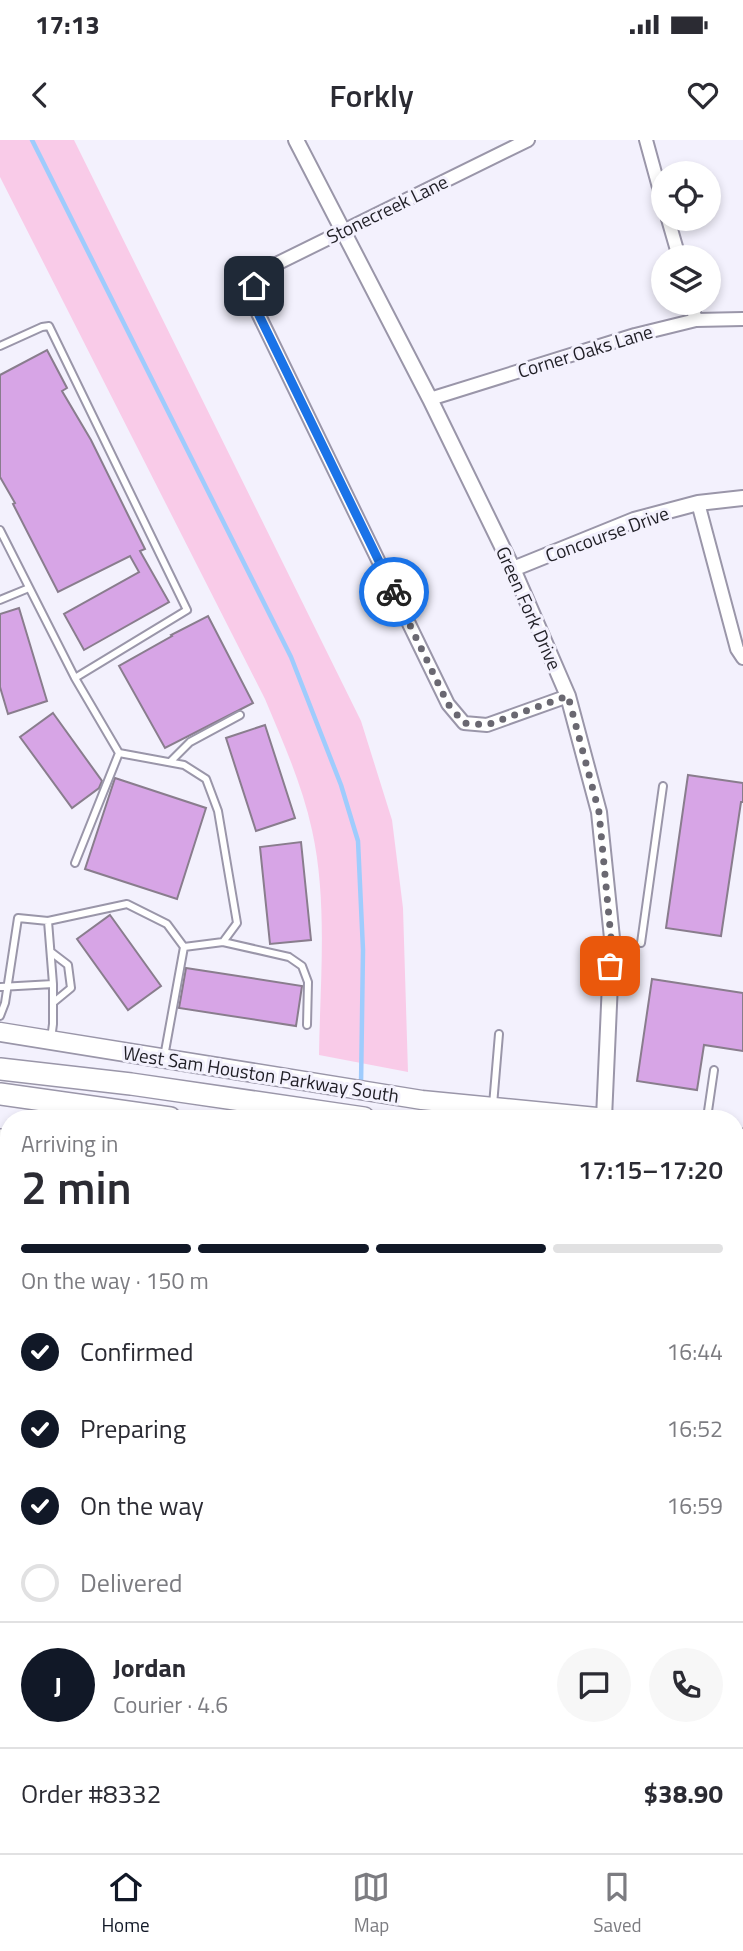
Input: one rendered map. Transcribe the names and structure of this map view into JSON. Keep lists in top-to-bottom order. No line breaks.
{"streets":{"main road":["West Sam Houston Parkway South"],"street":["Stonecreek Lane","Corner Oaks Lane","Concourse Drive","Green Fork Drive"]},"crossings":[["Stonecreek Lane","Green Fork Drive"],["Corner Oaks Lane","Green Fork Drive"],["Concourse Drive","Green Fork Drive"]],"page":{"status":"17:13","header":"Forkly","heading":["2 min","Arriving in","17:15–17:20"],"panel":["Jordan","Courier · 4.6","Order #8332","$38.90"],"bar":"On the way · 150 m","list":[["Confirmed","16:44"],["Preparing","16:52"],["On the way","16:59"],"Delivered"],"round":"J","tabs":["Home","Map","Saved"]}}
